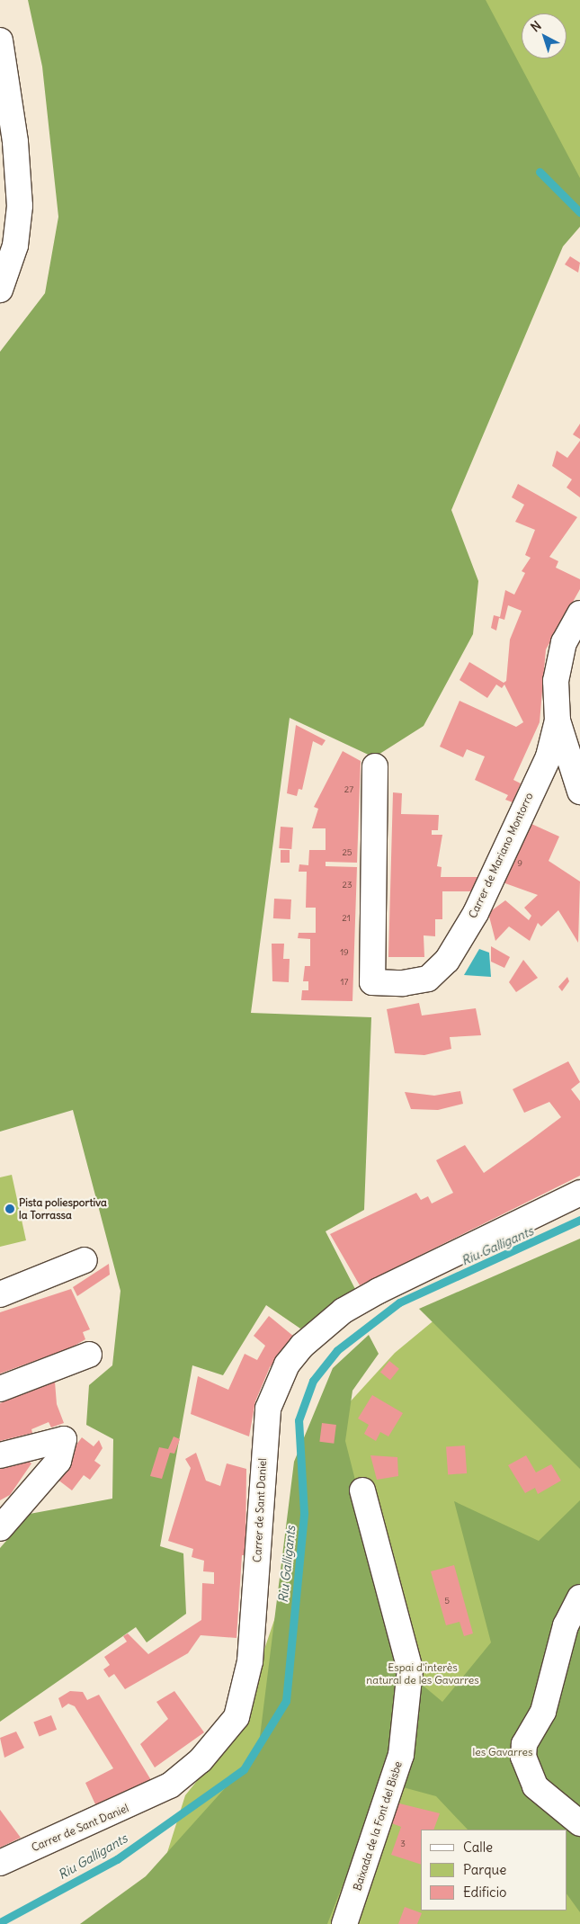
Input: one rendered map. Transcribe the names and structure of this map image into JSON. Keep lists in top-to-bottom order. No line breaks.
{"streets":{"street":["Carrer de Mariano Montorro","Carrer de Sant Daniel","Baixada de la Font del Bisbe"]},"water":["Riu Galligants"],"parks":["Espai d'interès natural de les Gavarres","les Gavarres"],"places":["Pista poliesportiva la Torrassa"],"house_numbers":["27","25","9","23","21","19","17","5","3"],"legend":["Calle","Parque","Edificio"],"north":"top left"}
